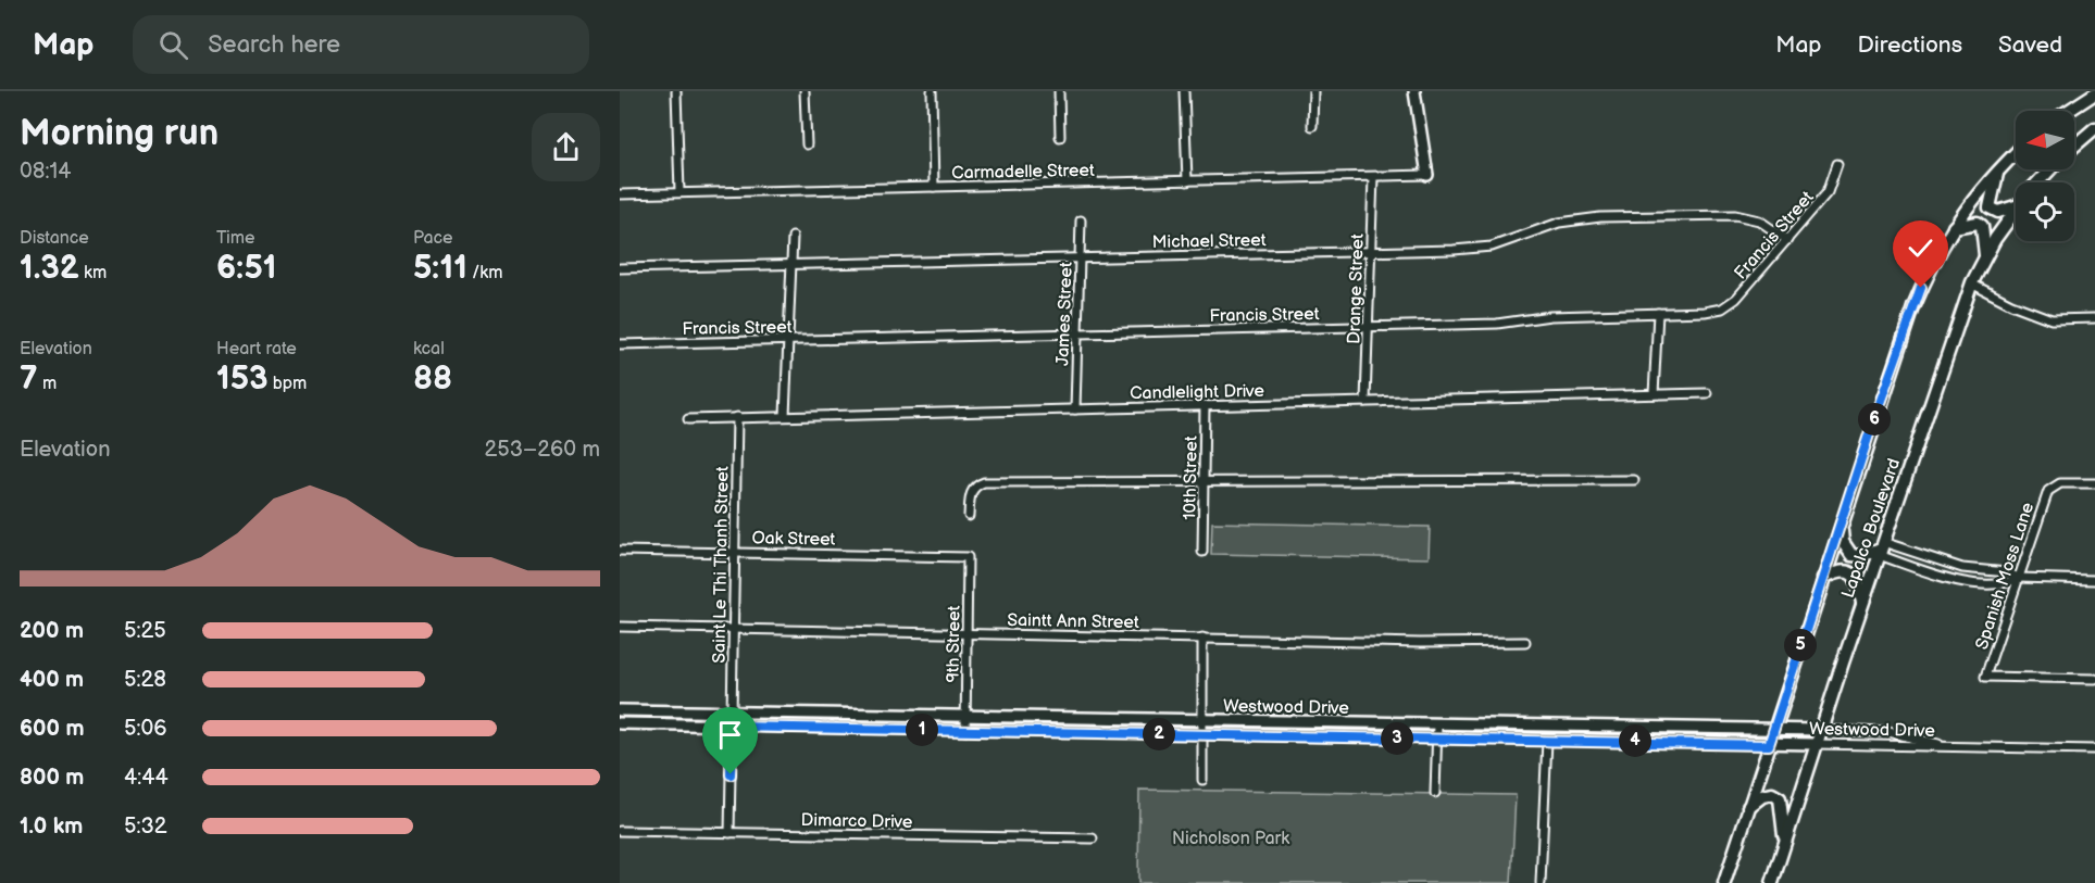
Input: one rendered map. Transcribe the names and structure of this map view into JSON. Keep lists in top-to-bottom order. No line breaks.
{"streets":{"main road":["Lapalco Boulevard"],"street":["Carmadelle Street","Francis Street","Michael Street","Drange Street","James Street","Candlelight Drive","10th Street","Oak Street","Saint Le Thi Thanh Street","Spanish Moss Lane","Saintt Ann Street","9th Street","Westwood Drive","Dimarco Drive"]},"crossings":[["Carmadelle Street","Drange Street"],["Francis Street","Michael Street"],["Francis Street","Drange Street"],["Francis Street","James Street"],["Michael Street","Drange Street"],["Michael Street","James Street"],["Drange Street","Candlelight Drive"],["James Street","Candlelight Drive"],["Candlelight Drive","10th Street"],["Candlelight Drive","Saint Le Thi Thanh Street"],["Lapalco Boulevard","Westwood Drive"],["Oak Street","Saint Le Thi Thanh Street"],["Oak Street","9th Street"],["Saint Le Thi Thanh Street","Saintt Ann Street"],["Saint Le Thi Thanh Street","Westwood Drive"],["Saint Le Thi Thanh Street","Dimarco Drive"],["Saintt Ann Street","9th Street"],["9th Street","Westwood Drive"]],"parks":["Nicholson Park"],"north":"left","page":{"header":"Map","search":"Search here","nav":["Map","Directions","Saved"],"heading":["Morning run","08:14"],"stats":[["Distance","1.32 km"],["Time","6:51"],["Pace","5:11 /km"],["Elevation","7 m"],["Heart rate","153 bpm"],["kcal","88"]],"pins":["6","5","1","2","3","4"],"chart":["Elevation","253–260 m"],"list":[{"name":"200 m","note":"5:25"},{"name":"400 m","note":"5:28"},{"name":"600 m","note":"5:06"},{"name":"800 m","note":"4:44"},{"name":"1.0 km","note":"5:32"}]}}
